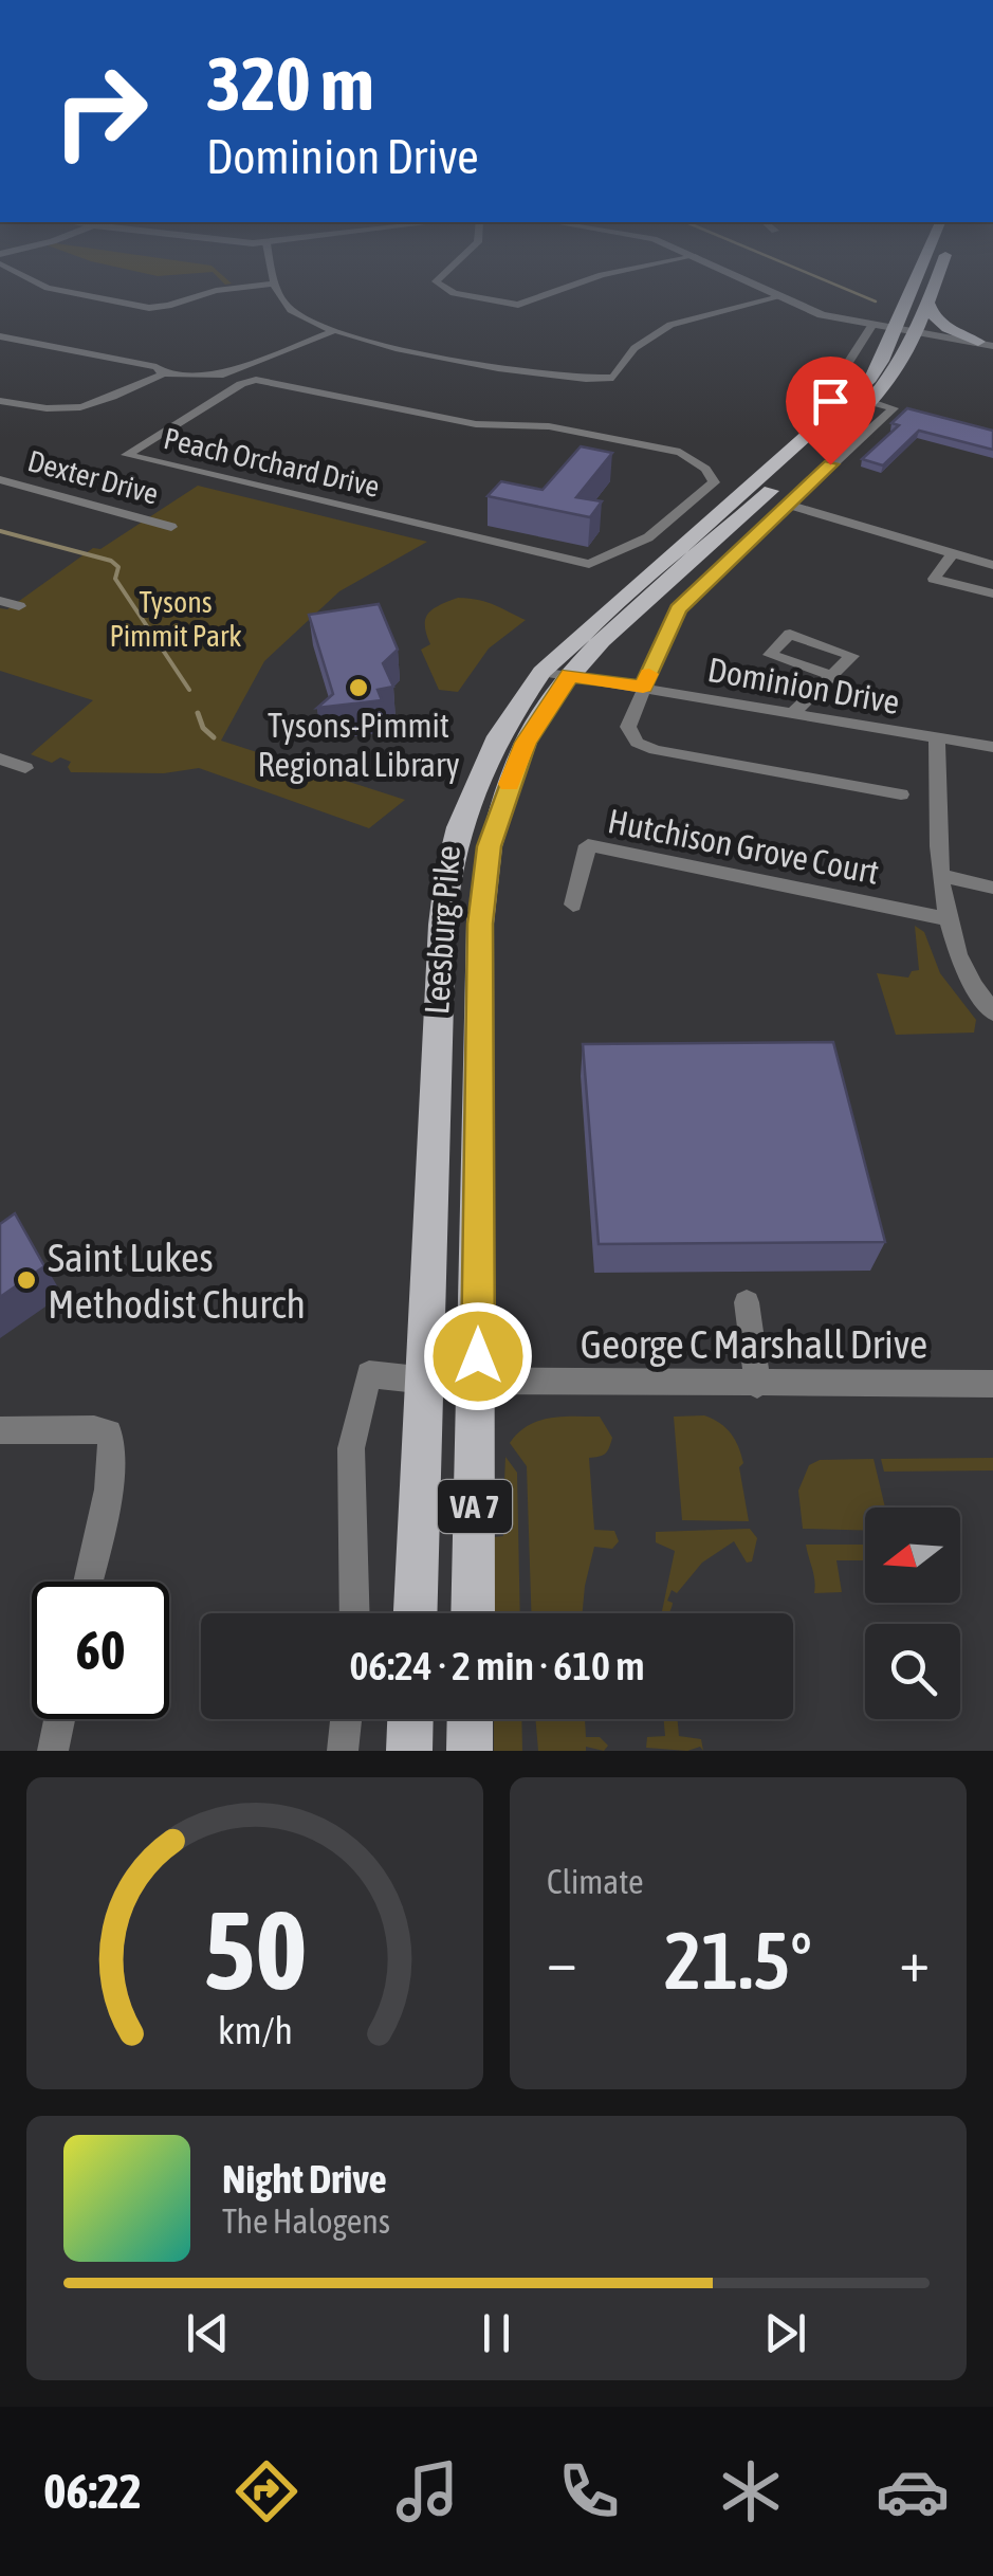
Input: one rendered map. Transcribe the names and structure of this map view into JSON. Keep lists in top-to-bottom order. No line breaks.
{"streets":{"main road":["Leesburg Pike","VA 7"],"street":["Peach Orchard Drive","Dexter Drive","Dominion Drive","Hutchison Grove Court","George C Marshall Drive"]},"crossings":[["Dominion Drive","Leesburg Pike"],["Leesburg Pike","George C Marshall Drive"]],"parks":["Tysons Pimmit Park"],"places":["Tysons-Pimmit Regional Library","Saint Lukes Methodist Church"],"north":"left","page":{"turn":["320 m","Dominion Drive"],"limit":"60","trip":"06:24 · 2 min · 610 m","tile":"Climate","heat":["−","21.5°","+"],"song":["Night Drive","The Halogens"],"tabs":"06:22","gauge":["50","km/h"]}}
